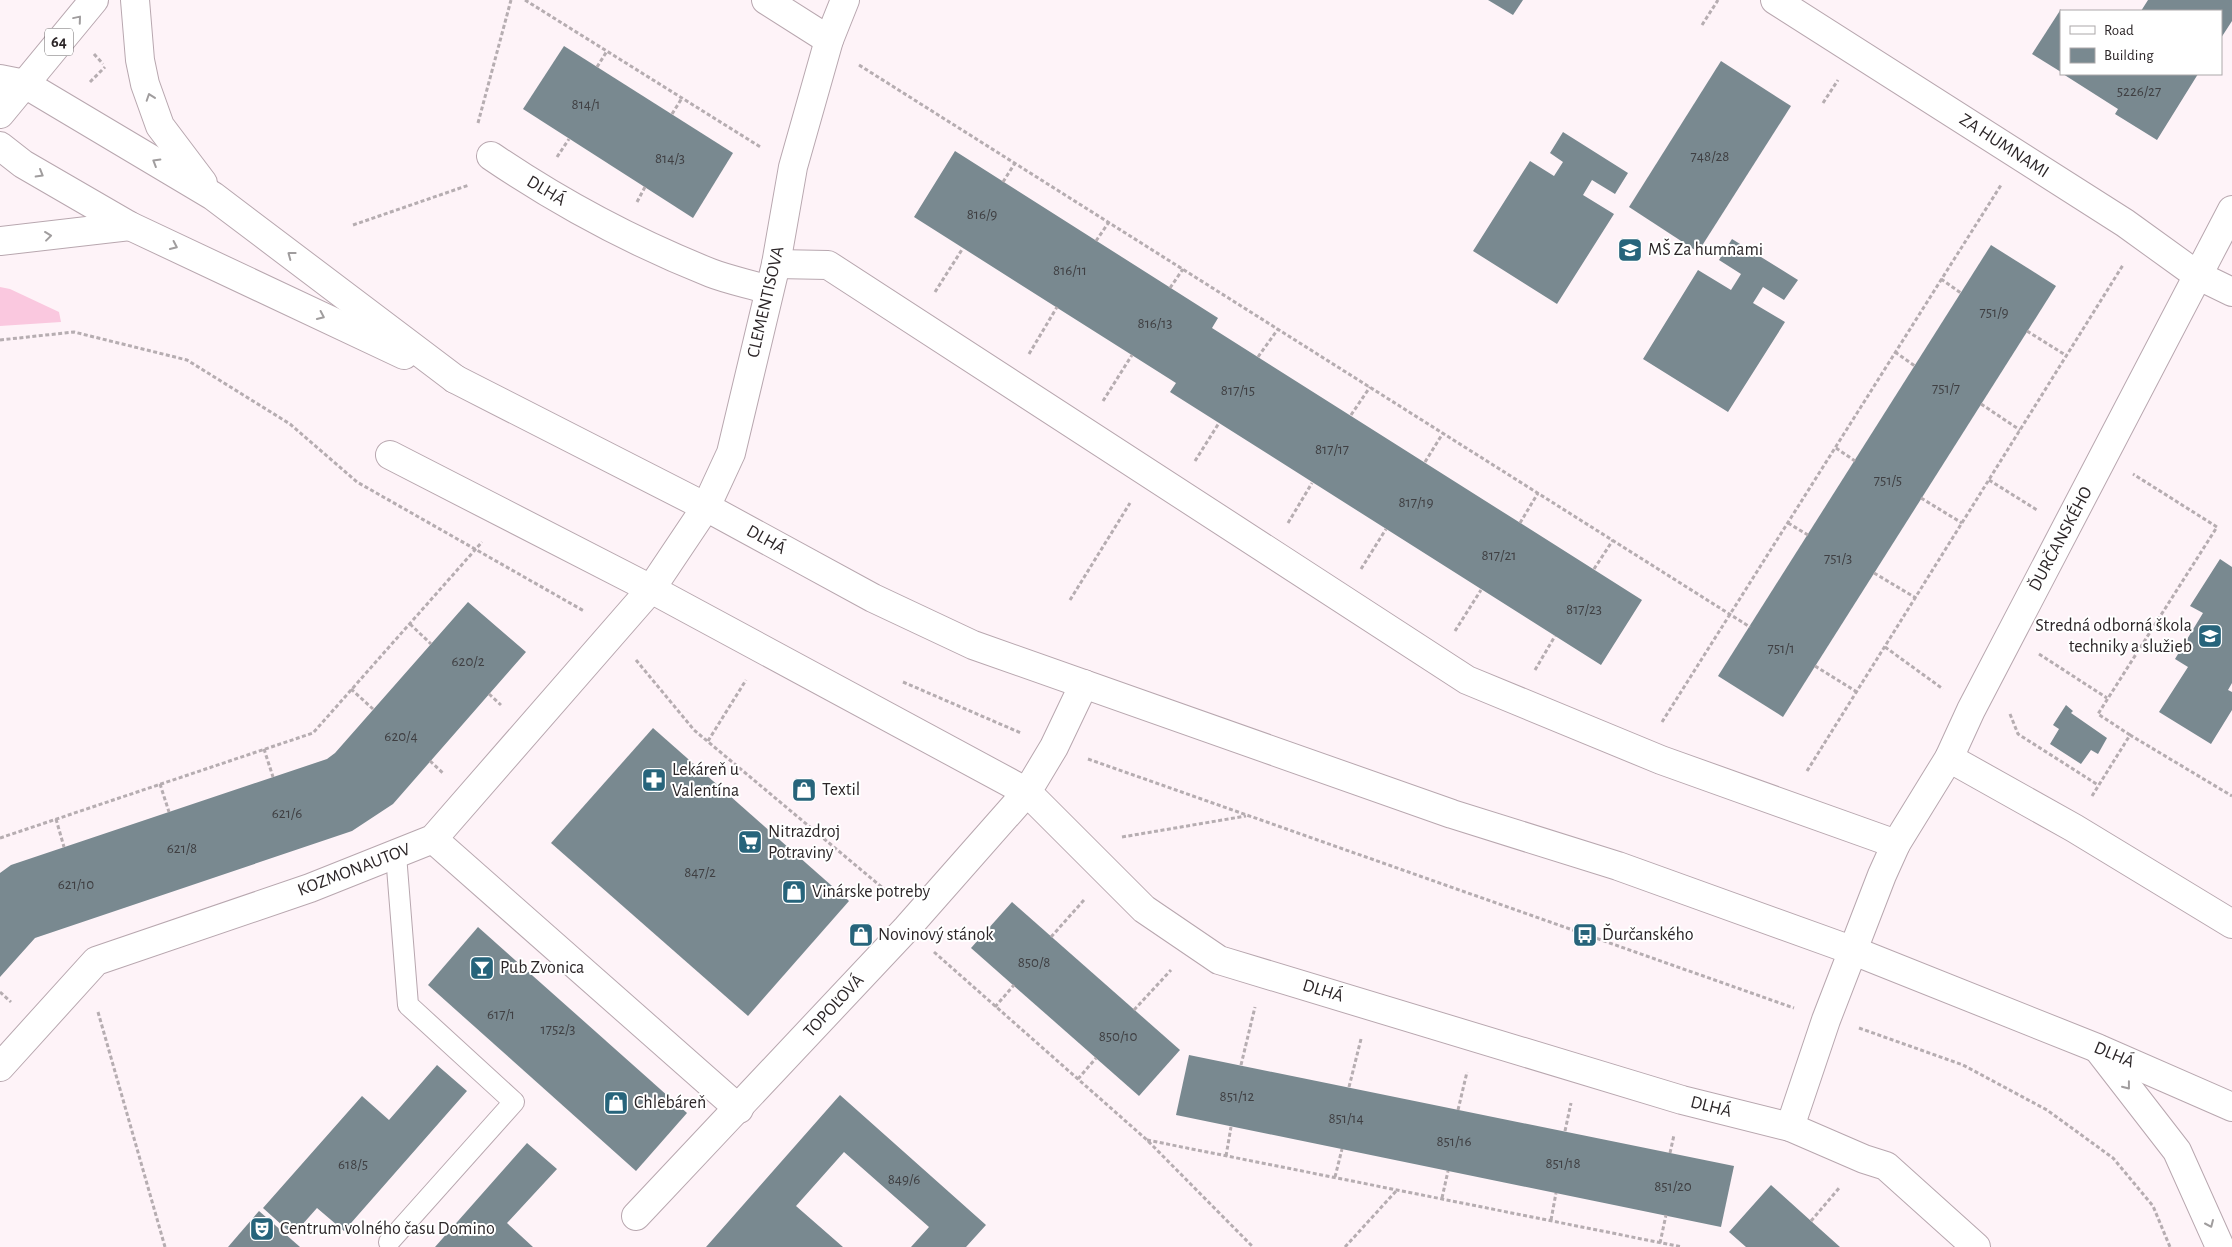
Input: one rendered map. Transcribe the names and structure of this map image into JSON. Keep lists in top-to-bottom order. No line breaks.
{"streets":{"street":["64","ZA HUMNAMI","DLHÁ","CLEMENTISOVA","ĎURČANSKÉHO","KOZMONAUTOV","TOPOĽOVÁ"]},"crossings":[["ZA HUMNAMI","ĎURČANSKÉHO"],["DLHÁ","CLEMENTISOVA"],["DLHÁ","ĎURČANSKÉHO"],["DLHÁ","KOZMONAUTOV"],["DLHÁ","TOPOĽOVÁ"],["CLEMENTISOVA","KOZMONAUTOV"]],"places":{"school or university":["MŠ Za humnami","Stredná odborná škola techniky a služieb"],"pharmacy":["Lekáreň u Valentína"],"shop":["Textil","Vinárske potreby","Novinový stánok","Chlebáreň"],"supermarket":["Nitrazdroj Potraviny"],"bus stop":["Ďurčanského"],"bar":["Pub Zvonica"],"theatre":["Centrum volného času Domino"]},"house_numbers":["5226/27","814/1","748/28","814/3","816/9","816/11","751/9","816/13","751/7","817/15","817/17","751/5","817/19","817/21","751/3","817/23","751/1","620/2","620/4","621/6","621/8","847/2","621/10","850/8","617/1","1752/3","850/10","851/12","851/14","851/16","851/18","618/5","849/6","851/20"],"legend":["Road","Building"]}
